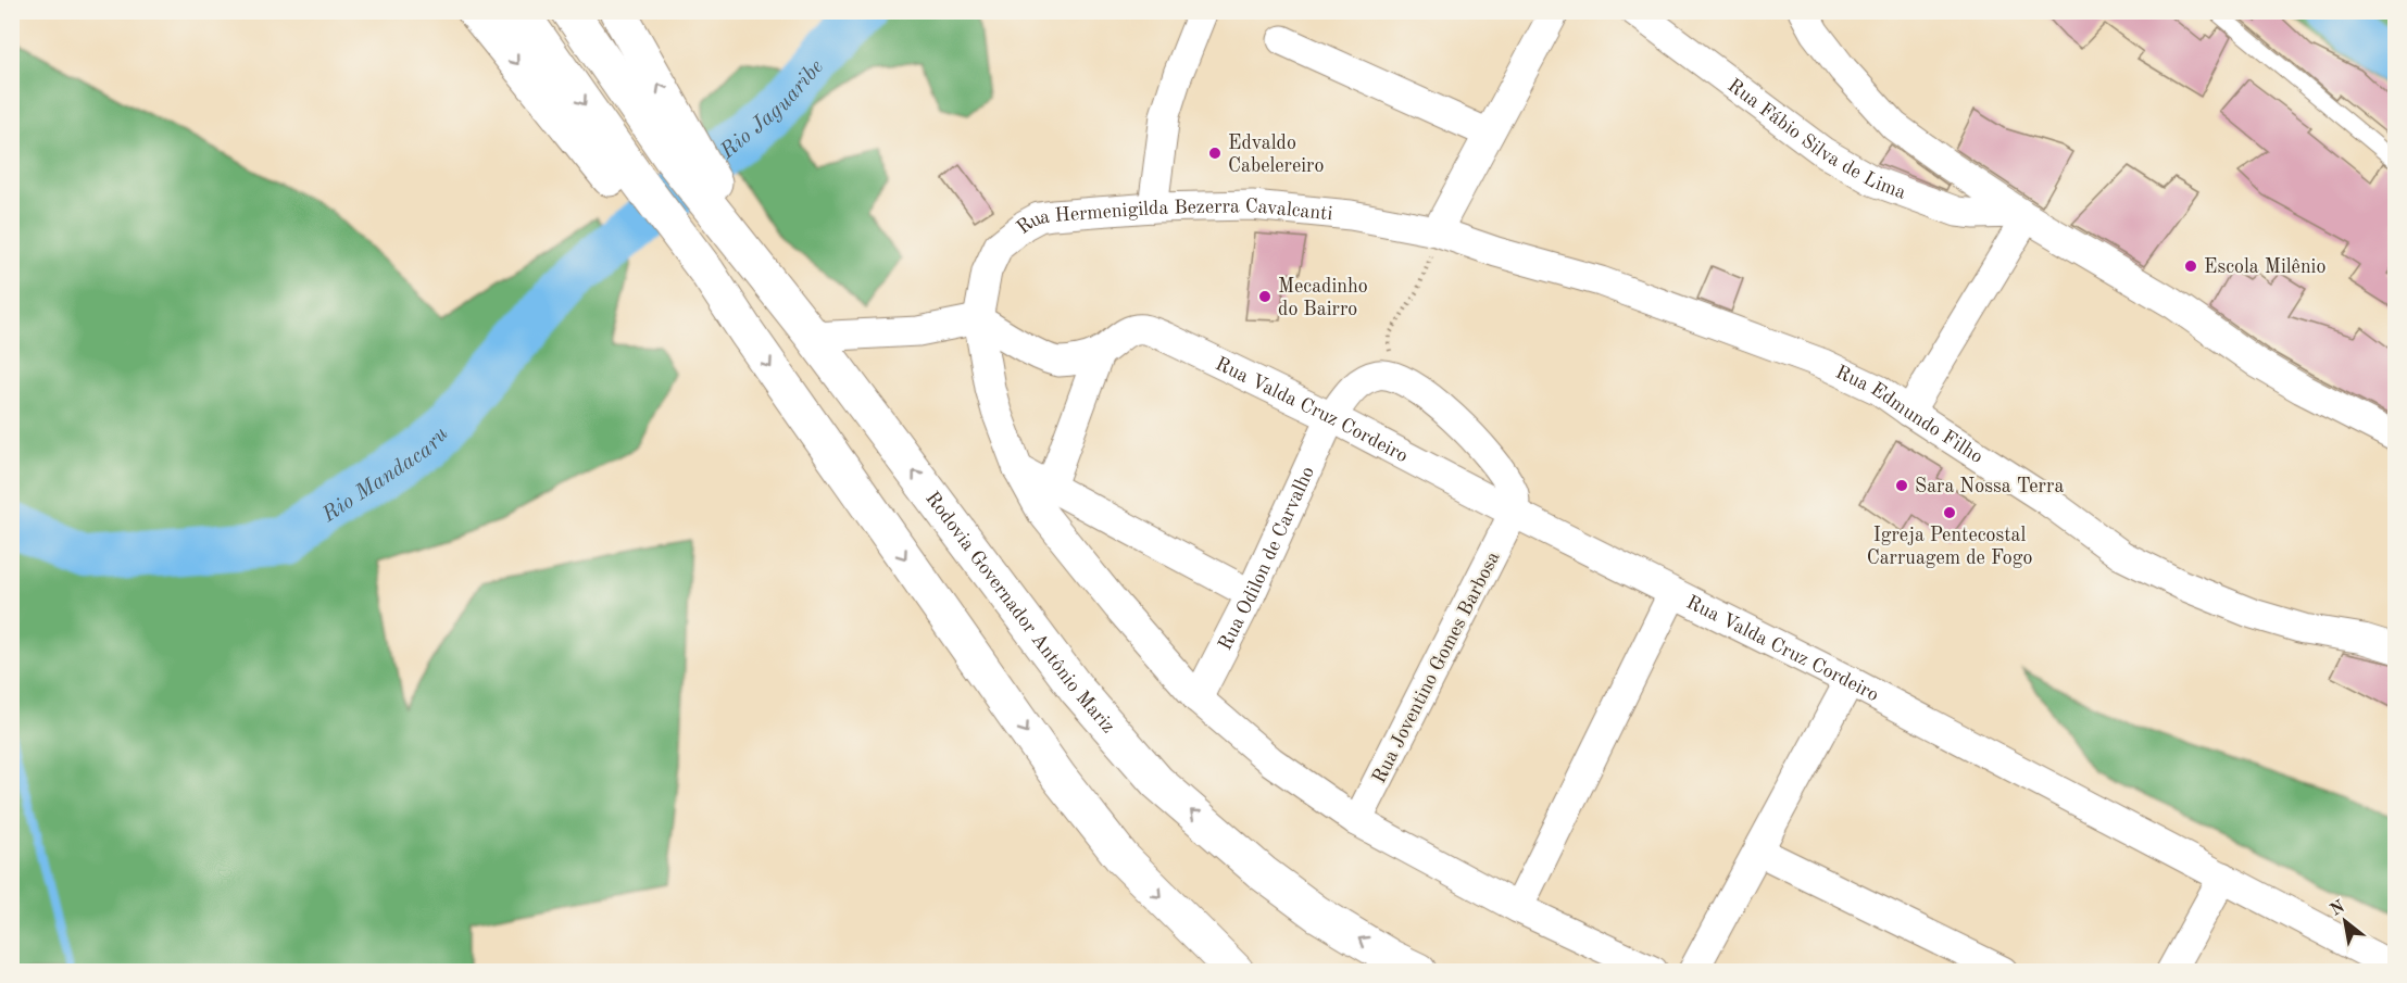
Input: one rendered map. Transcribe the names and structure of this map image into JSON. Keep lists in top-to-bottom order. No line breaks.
{"streets":{"highway":["Rodovia Governador Antônio Mariz"],"street":["Rua Fábio Silva de Lima","Rua Hermenigilda Bezerra Cavalcanti","Rua Valda Cruz Cordeiro","Rua Edmundo Filho","Rua Odilon de Carvalho","Rua Joventino Gomes Barbosa"]},"crossings":[["Rua Hermenigilda Bezerra Cavalcanti","Rua Valda Cruz Cordeiro"],["Rua Hermenigilda Bezerra Cavalcanti","Rua Edmundo Filho"],["Rua Hermenigilda Bezerra Cavalcanti","Rua Odilon de Carvalho"],["Rua Hermenigilda Bezerra Cavalcanti","Rua Joventino Gomes Barbosa"],["Rua Valda Cruz Cordeiro","Rua Odilon de Carvalho"],["Rua Valda Cruz Cordeiro","Rua Joventino Gomes Barbosa"]],"water":["Rio Jaguaribe","Rio Mandacaru"],"places":["Edvaldo Cabelereiro","Escola Milênio","Mecadinho do Bairro","Sara Nossa Terra","Igreja Pentecostal Carruagem de Fogo"],"north":"top left"}
